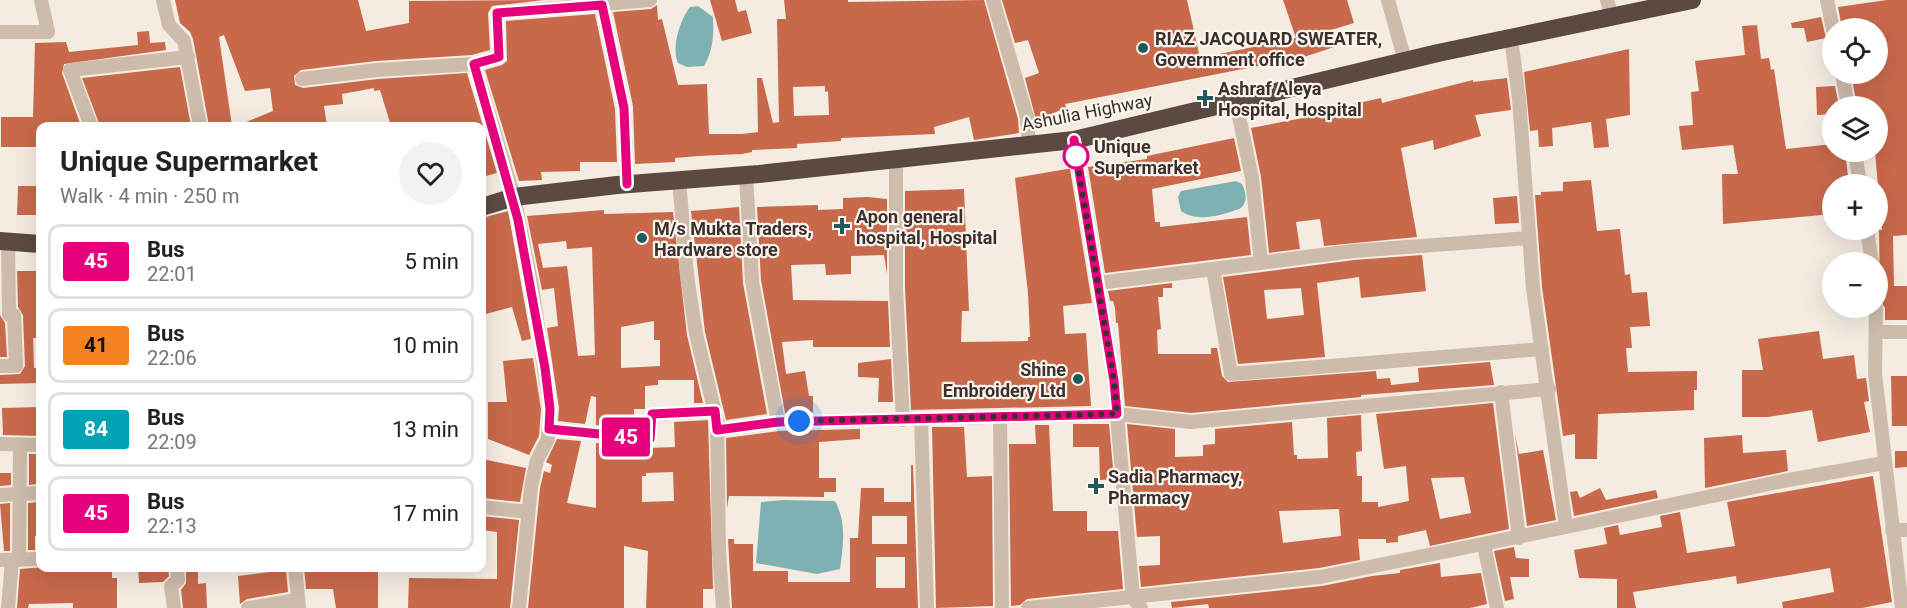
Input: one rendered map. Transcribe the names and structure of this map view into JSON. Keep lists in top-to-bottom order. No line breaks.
{"streets":{"highway":["Ashulia Highway"]},"places":{"other":["RIAZ JACQUARD SWEATER, Government office","Unique Supermarket","M/s Mukta Traders, Hardware store","Shine Embroidery Ltd"],"health":["Ashraf Aleya Hospital, Hospital","Apon general hospital, Hospital","Sadia Pharmacy, Pharmacy"]},"lines":["bus line 45"],"page":{"on_map":"45","map_buttons":["+","−"],"heading":["Unique Supermarket","Walk · 4 min · 250 m"],"list":[{"mark":"45","name":"Bus","note":"22:01","value":"5 min"},{"mark":"41","name":"Bus","note":"22:06","value":"10 min"},{"mark":"84","name":"Bus","note":"22:09","value":"13 min"},{"mark":"45","name":"Bus","note":"22:13","value":"17 min"}]}}
